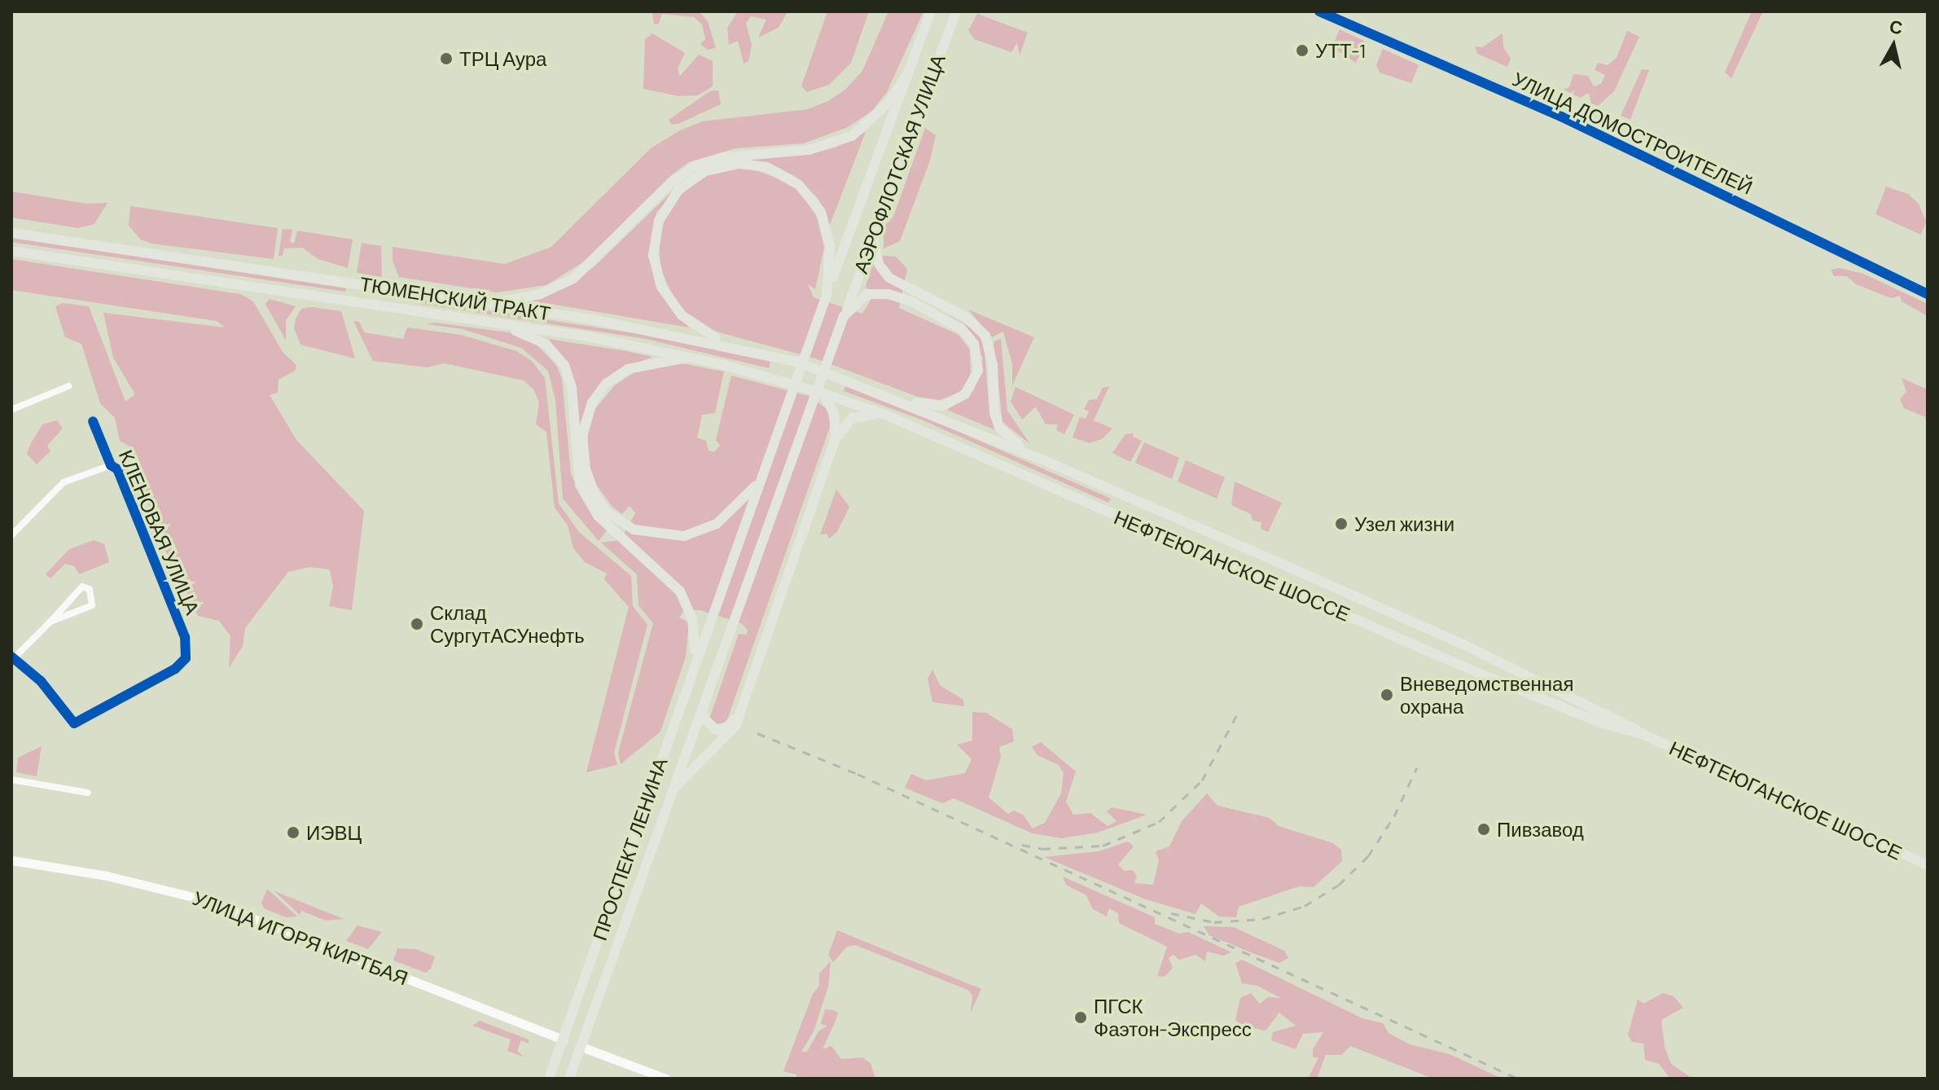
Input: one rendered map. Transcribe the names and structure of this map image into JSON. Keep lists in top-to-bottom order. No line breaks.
{"streets":{"main road":["АЭРОФЛОТСКАЯ УЛИЦА","ТЮМЕНСКИЙ ТРАКТ","НЕФТЕЮГАНСКОЕ ШОССЕ","ПРОСПЕКТ ЛЕНИНА","УЛИЦА ИГОРЯ КИРТБАЯ"],"street":["УЛИЦА ДОМОСТРОИТЕЛЕЙ","КЛЕНОВАЯ УЛИЦА"]},"crossings":[["АЭРОФЛОТСКАЯ УЛИЦА","ПРОСПЕКТ ЛЕНИНА"],["ТЮМЕНСКИЙ ТРАКТ","НЕФТЕЮГАНСКОЕ ШОССЕ"],["ПРОСПЕКТ ЛЕНИНА","УЛИЦА ИГОРЯ КИРТБАЯ"]],"places":["УТТ-1","ТРЦ Аура","Узел жизни","Склад СургутАСУнефть","Вневедомственная охрана","Пивзавод","ИЭВЦ","ПГСК Фаэтон-Экспресс"],"north":"top"}
